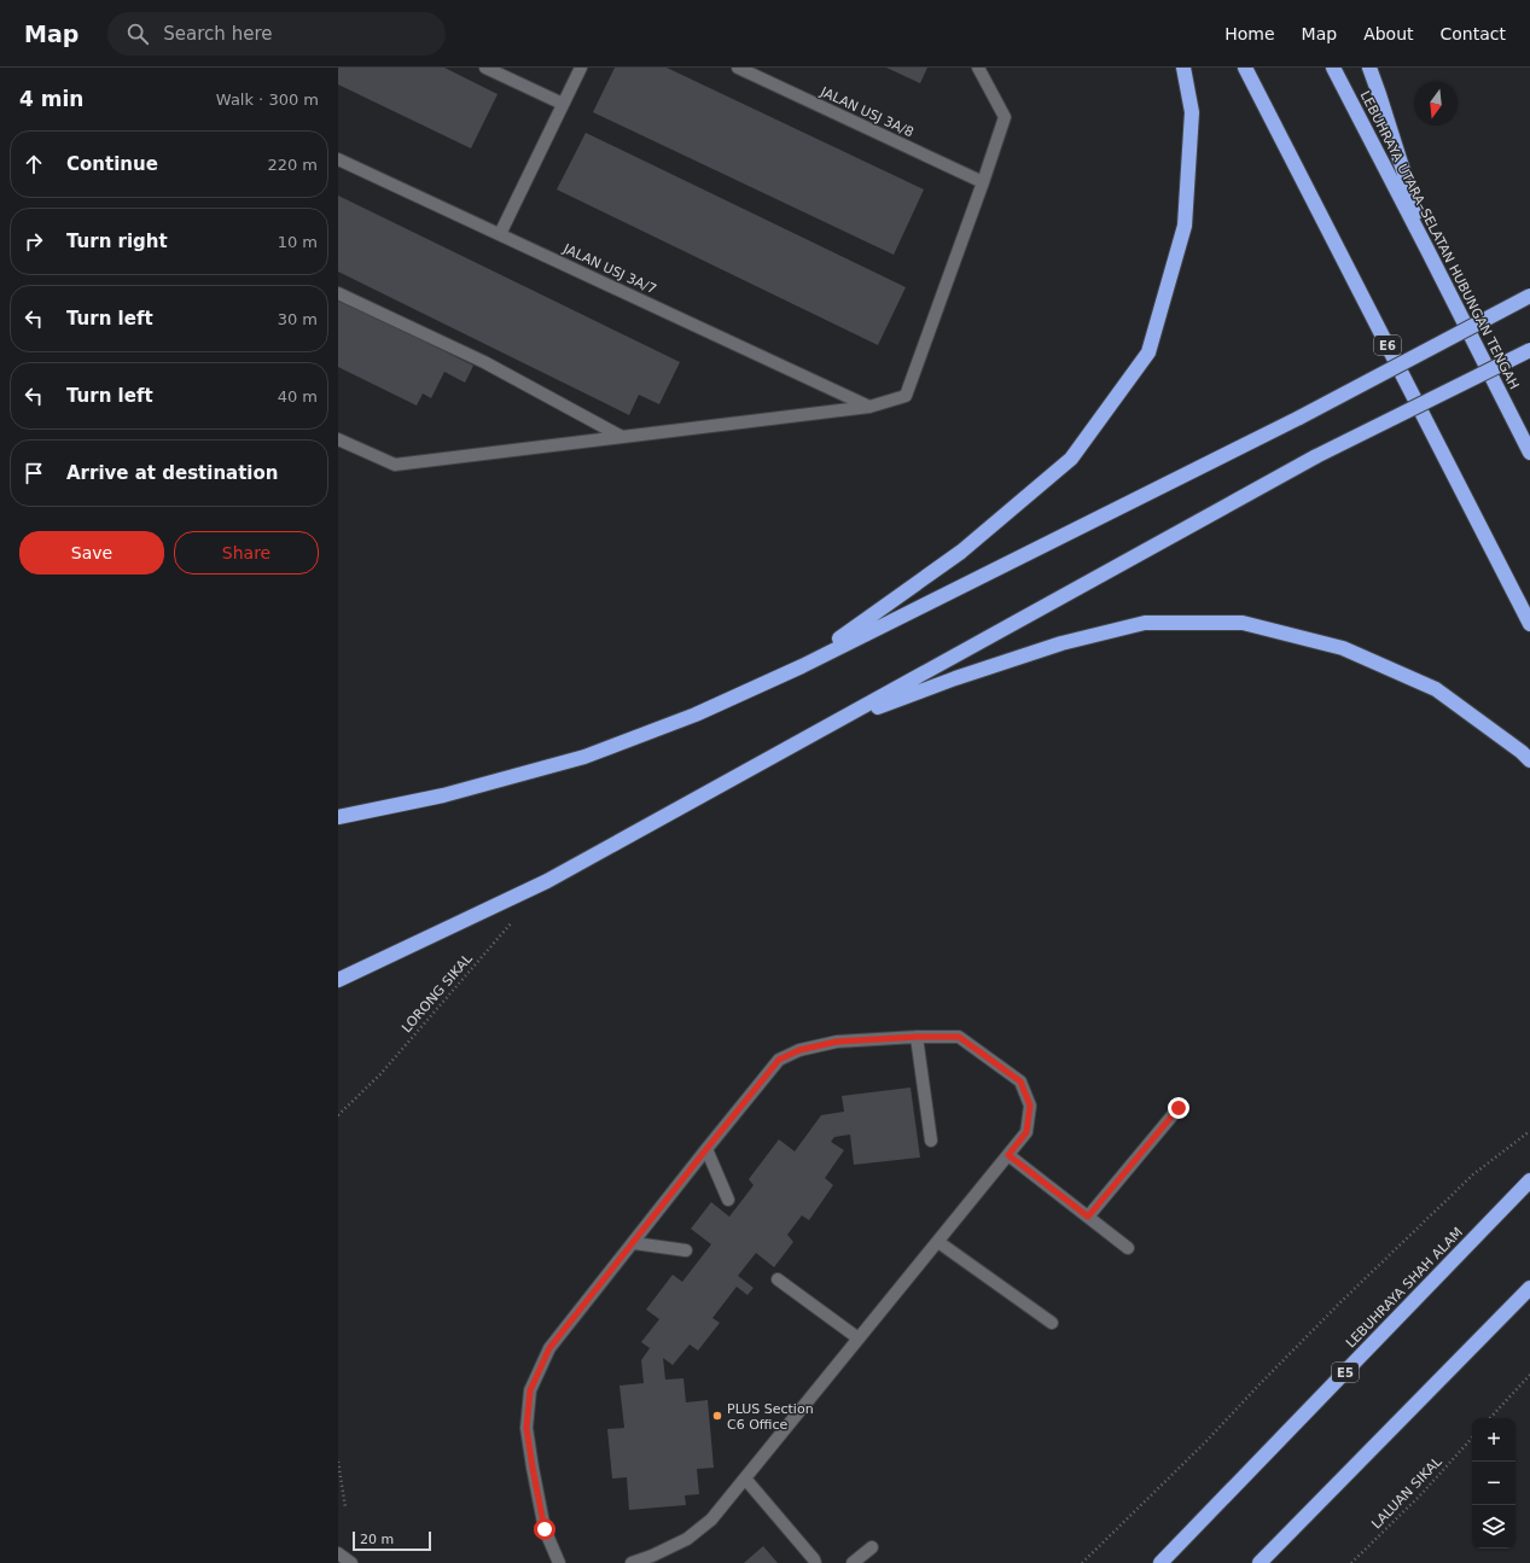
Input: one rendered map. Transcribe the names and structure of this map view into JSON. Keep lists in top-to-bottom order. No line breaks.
{"streets":{"highway":["LEBUHRAYA UTARA–SELATAN HUBUNGAN TENGAH","E6","LEBUHRAYA SHAH ALAM","E5"],"street":["JALAN USJ 3A/8","JALAN USJ 3A/7"],"path":["LORONG SIKAL","LALUAN SIKAL"]},"places":["PLUS Section C6 Office"],"scale_bar":"20 m","north":"bottom","page":{"header":"Map","search":"Search here","nav":["Home","Map","About","Contact"],"heading":["4 min","Walk · 300 m"],"list":[["Continue","220 m"],["Turn right","10 m"],["Turn left","30 m"],["Turn left","40 m"],"Arrive at destination"],"buttons":["Save","Share"],"map_buttons":["+","−"],"scale":"20 m"}}
